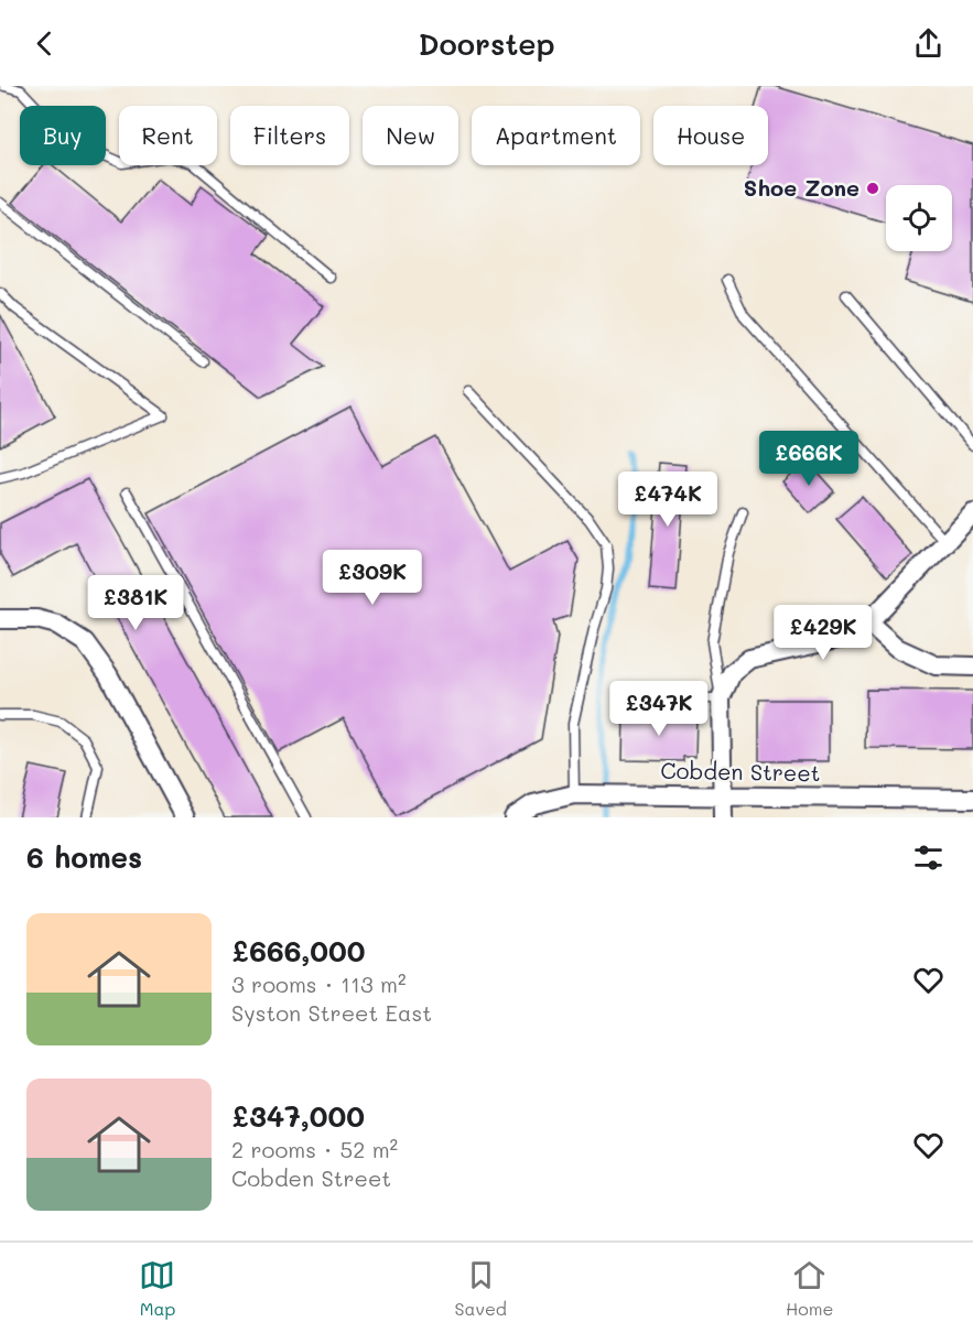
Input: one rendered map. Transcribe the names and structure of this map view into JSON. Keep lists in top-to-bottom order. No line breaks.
{"streets":{"street":["Cobden Street"]},"places":["Shoe Zone"],"page":{"header":"Doorstep","chip":["Buy","Rent","Filters","New","Apartment","House"],"price":["£666K","£474K","£309K","£381K","£429K","£347K"],"heading":"6 homes","list":[{"name":"£666,000","note":"3 rooms · 113 m² · Syston Street East"},{"name":"£347,000","note":"2 rooms · 52 m² · Cobden Street"}],"tabs":["Map","Saved","Home"]}}
